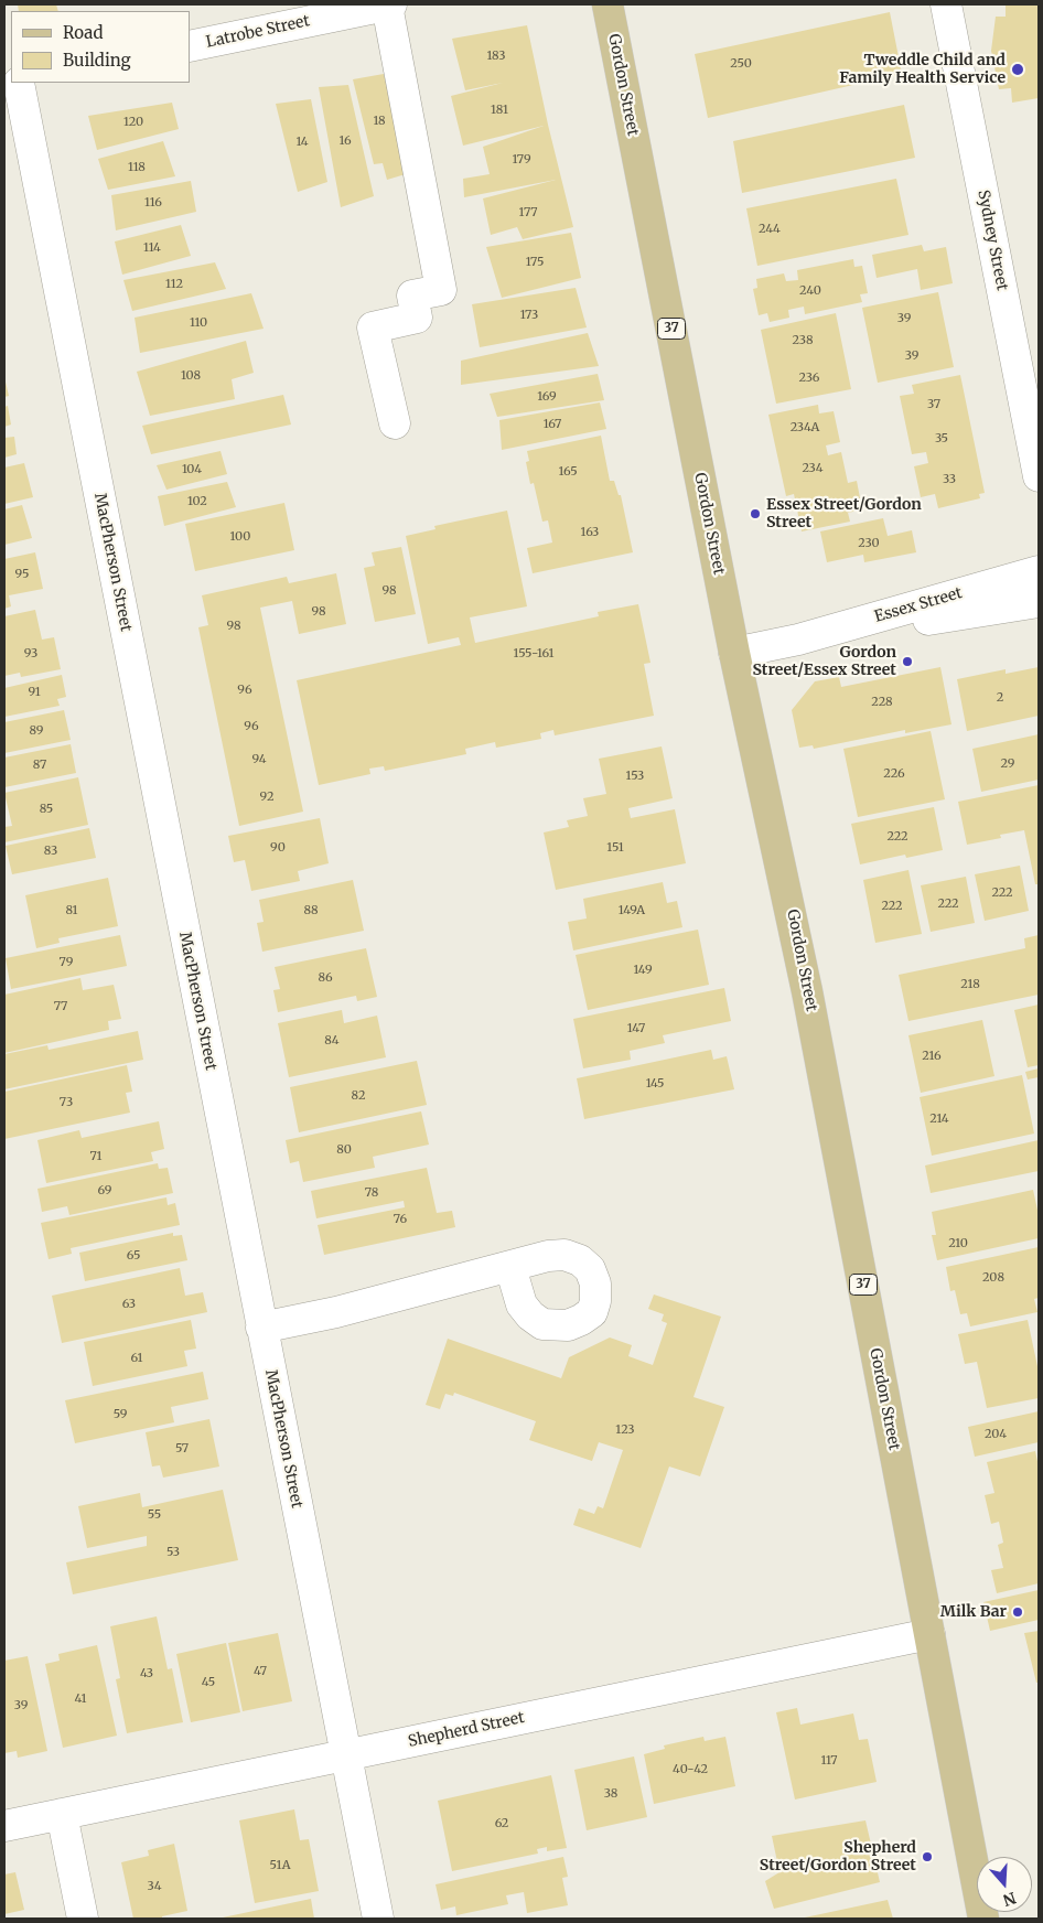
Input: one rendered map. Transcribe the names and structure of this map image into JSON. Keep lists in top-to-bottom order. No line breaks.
{"streets":{"main road":["Gordon Street","37"],"street":["Latrobe Street","Sydney Street","MacPherson Street","Essex Street","Shepherd Street"]},"crossings":[["Gordon Street","Essex Street"],["Gordon Street","Shepherd Street"],["MacPherson Street","Shepherd Street"]],"places":["Tweddle Child and Family Health Service","Essex Street/Gordon Street","Gordon Street/Essex Street","Milk Bar","Shepherd Street/Gordon Street"],"house_numbers":["183","250","181","18","120","16","14","179","118","116","177","244","114","175","112","240","173","39","110","238","39","108","236","169","37","167","234A","35","234","104","165","33","102","163","100","230","95","98","98","98","93","155-161","96","91","2","228","96","89","94","29","87","226","153","92","85","222","90","151","83","222","222","222","81","88","149A","79","149","86","218","77","147","84","216","145","82","73","214","80","71","69","78","76","210","65","208","63","61","59","123","204","57","55","53","47","43","45","41","39","117","40-42","38","62","51A","34"],"legend":["Road","Building"],"north":"bottom"}
